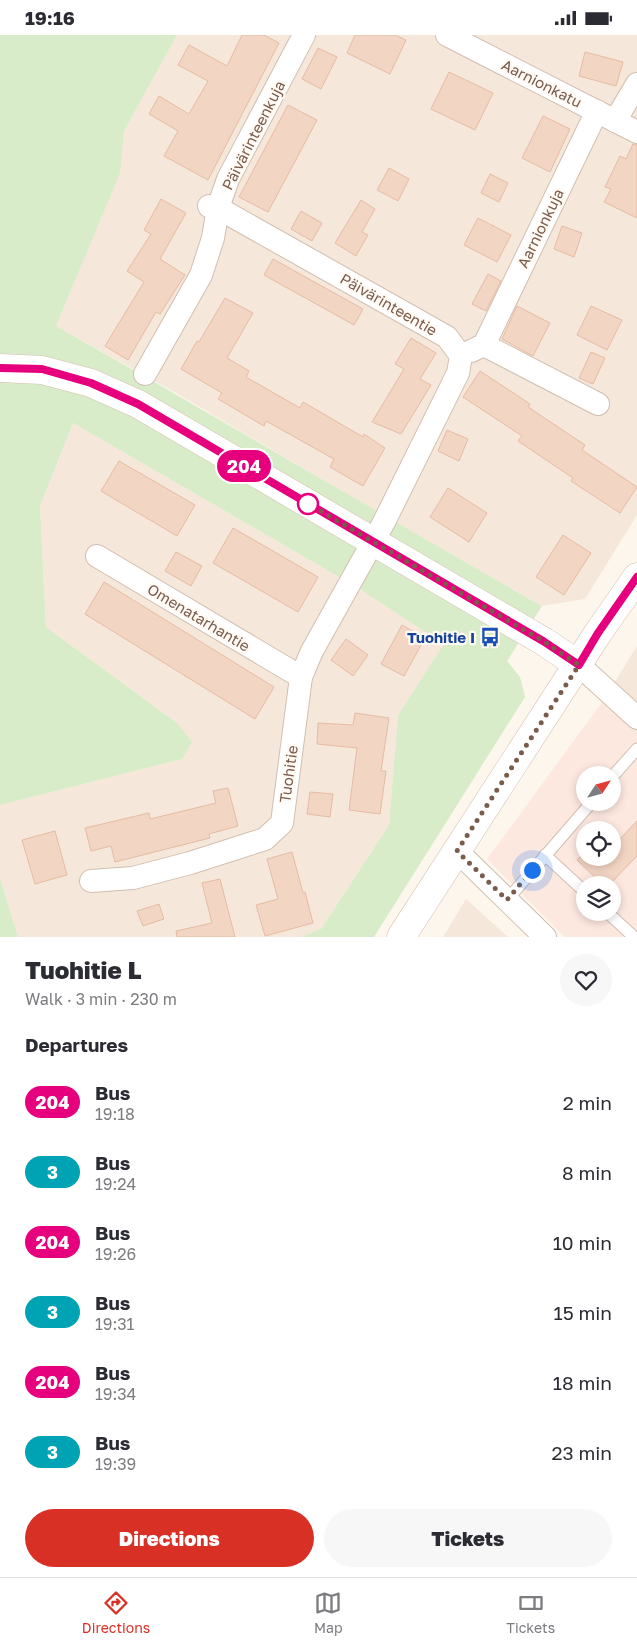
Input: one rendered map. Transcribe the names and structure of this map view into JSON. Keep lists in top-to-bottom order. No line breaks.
{"streets":{"street":["Aarnionkatu","Päivärinteenkuja","Aarnionkuja","Päivärinteentie","Omenatarhantie","Tuohitie"]},"crossings":[["Aarnionkatu","Aarnionkuja"],["Päivärinteenkuja","Päivärinteentie"],["Omenatarhantie","Tuohitie"]],"places":{"bus stop":["Tuohitie I"]},"lines":["bus line 204"],"north":"top right","page":{"status":"19:16","on_map":"204","heading":[["Tuohitie L","Walk · 3 min · 230 m"],"Departures"],"list":[{"mark":"204","name":"Bus","note":"19:18","value":"2 min"},{"mark":"3","name":"Bus","note":"19:24","value":"8 min"},{"mark":"204","name":"Bus","note":"19:26","value":"10 min"},{"mark":"3","name":"Bus","note":"19:31","value":"15 min"},{"mark":"204","name":"Bus","note":"19:34","value":"18 min"},{"mark":"3","name":"Bus","note":"19:39","value":"23 min"}],"buttons":["Directions","Tickets"],"tabs":["Directions","Map","Tickets"]}}
